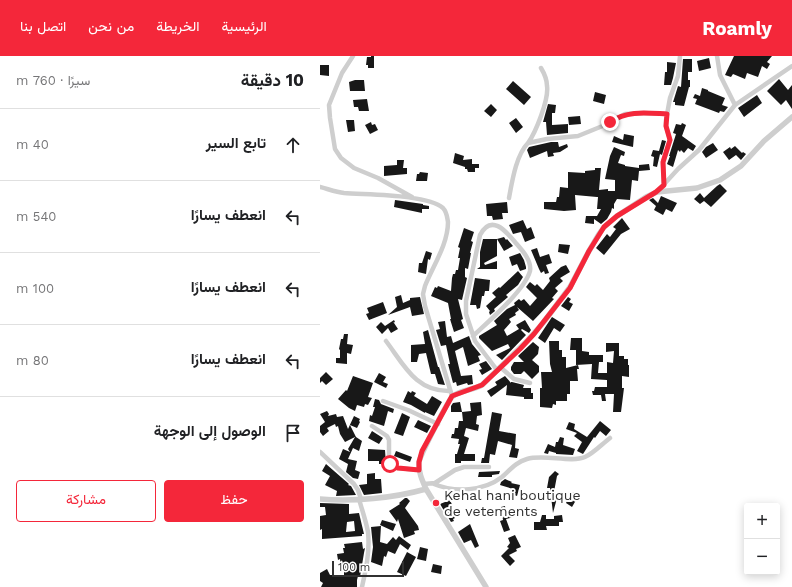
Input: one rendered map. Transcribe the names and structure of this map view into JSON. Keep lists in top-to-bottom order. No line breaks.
{"places":["Kehal hani boutique de vetements"],"scale_bar":"100 m","page":{"header":"Roamly","nav":["الرئيسية","الخريطة","من نحن","اتصل بنا"],"heading":["10 دقيقة","سيرًا · 760 m"],"list":[["تابع السير","40 m"],["انعطف يسارًا","540 m"],["انعطف يسارًا","100 m"],["انعطف يسارًا","80 m"],"الوصول إلى الوجهة"],"buttons":["حفظ","مشاركة"],"map_buttons":["+","−"],"scale":"100 m"}}
